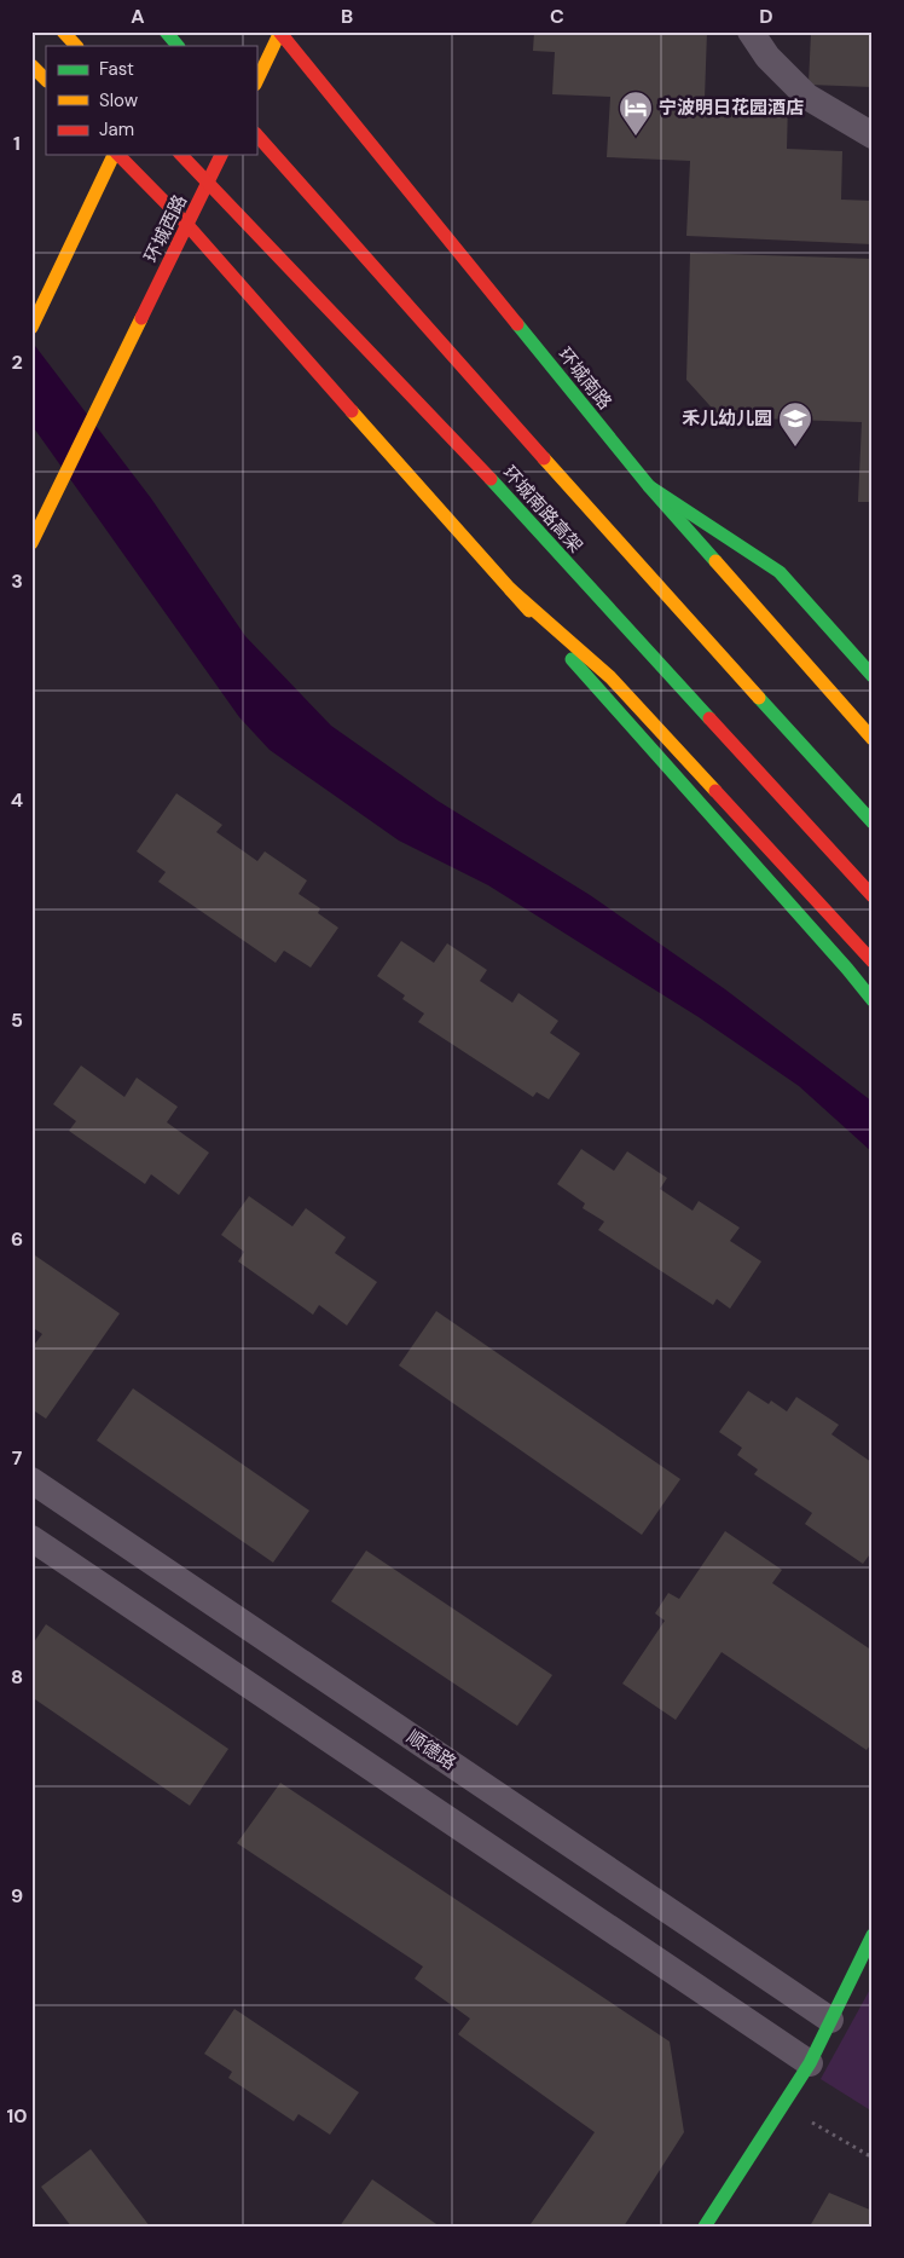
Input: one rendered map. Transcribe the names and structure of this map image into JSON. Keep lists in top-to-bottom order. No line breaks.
{"streets":{"main road":["环城西路","环城南路","环城南路高架"],"street":["顺德路"]},"places":{"hotel":["宁波明日花园酒店"],"school or university":["禾儿幼儿园"]},"legend":["Fast","Slow","Jam"],"grid":{"columns":["A","B","C","D"],"rows":["1","2","3","4","5","6","7","8","9","10"]}}
